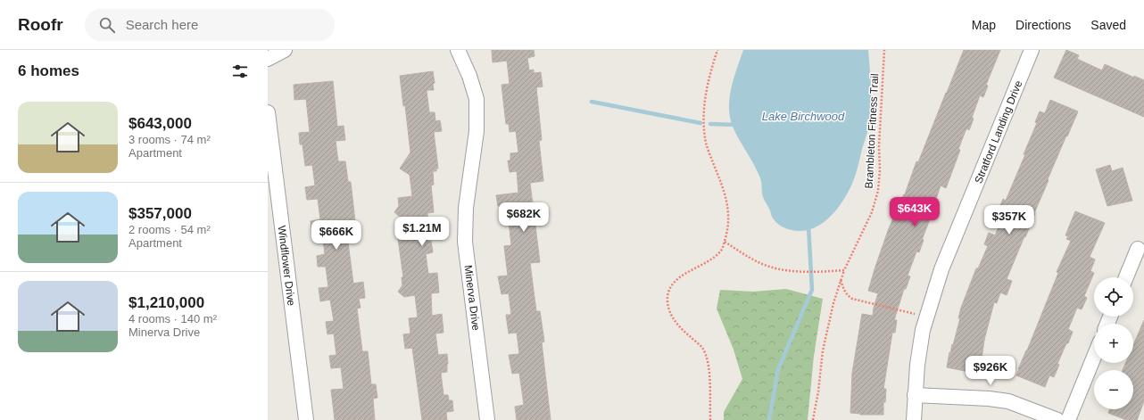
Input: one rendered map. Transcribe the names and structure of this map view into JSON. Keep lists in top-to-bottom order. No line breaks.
{"streets":{"street":["Stratford Landing Drive","Windflower Drive","Minerva Drive"],"path":["Brambleton Fitness Trail"]},"water":["Lake Birchwood"],"page":{"header":"Roofr","search":"Search here","nav":["Map","Directions","Saved"],"heading":"6 homes","list":[{"name":"$643,000","note":"3 rooms · 74 m² · Apartment"},{"name":"$357,000","note":"2 rooms · 54 m² · Apartment"},{"name":"$1,210,000","note":"4 rooms · 140 m² · Minerva Drive"}],"price":["$643K","$682K","$357K","$1.21M","$666K","$926K"],"map_buttons":["+","−"]}}
